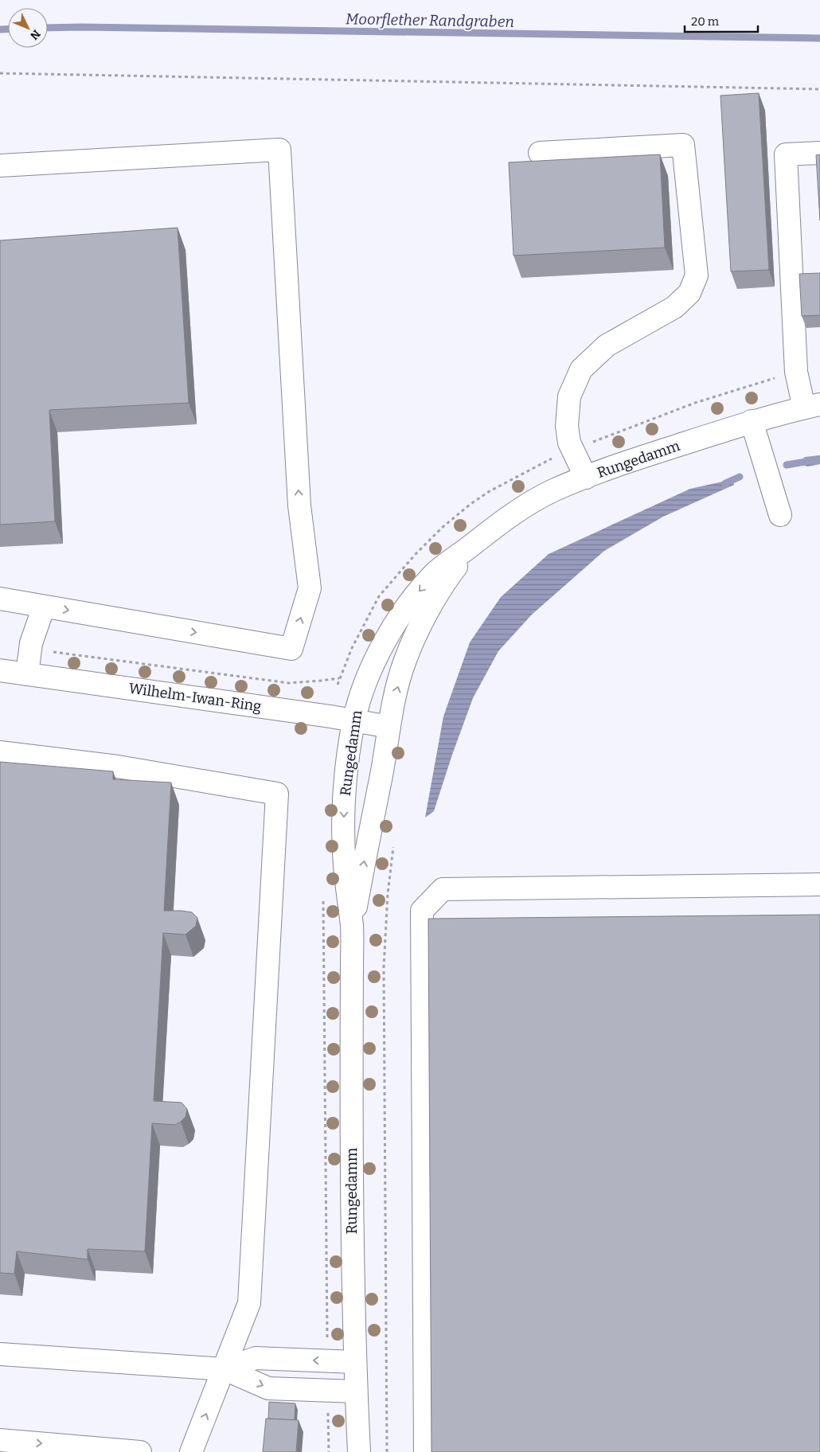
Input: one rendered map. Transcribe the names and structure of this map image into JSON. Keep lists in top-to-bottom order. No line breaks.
{"streets":{"street":["Rungedamm","Wilhelm-Iwan-Ring"]},"crossings":[["Rungedamm","Wilhelm-Iwan-Ring"]],"water":["Moorflether Randgraben"],"scale_bar":"20 m","north":"bottom right"}
